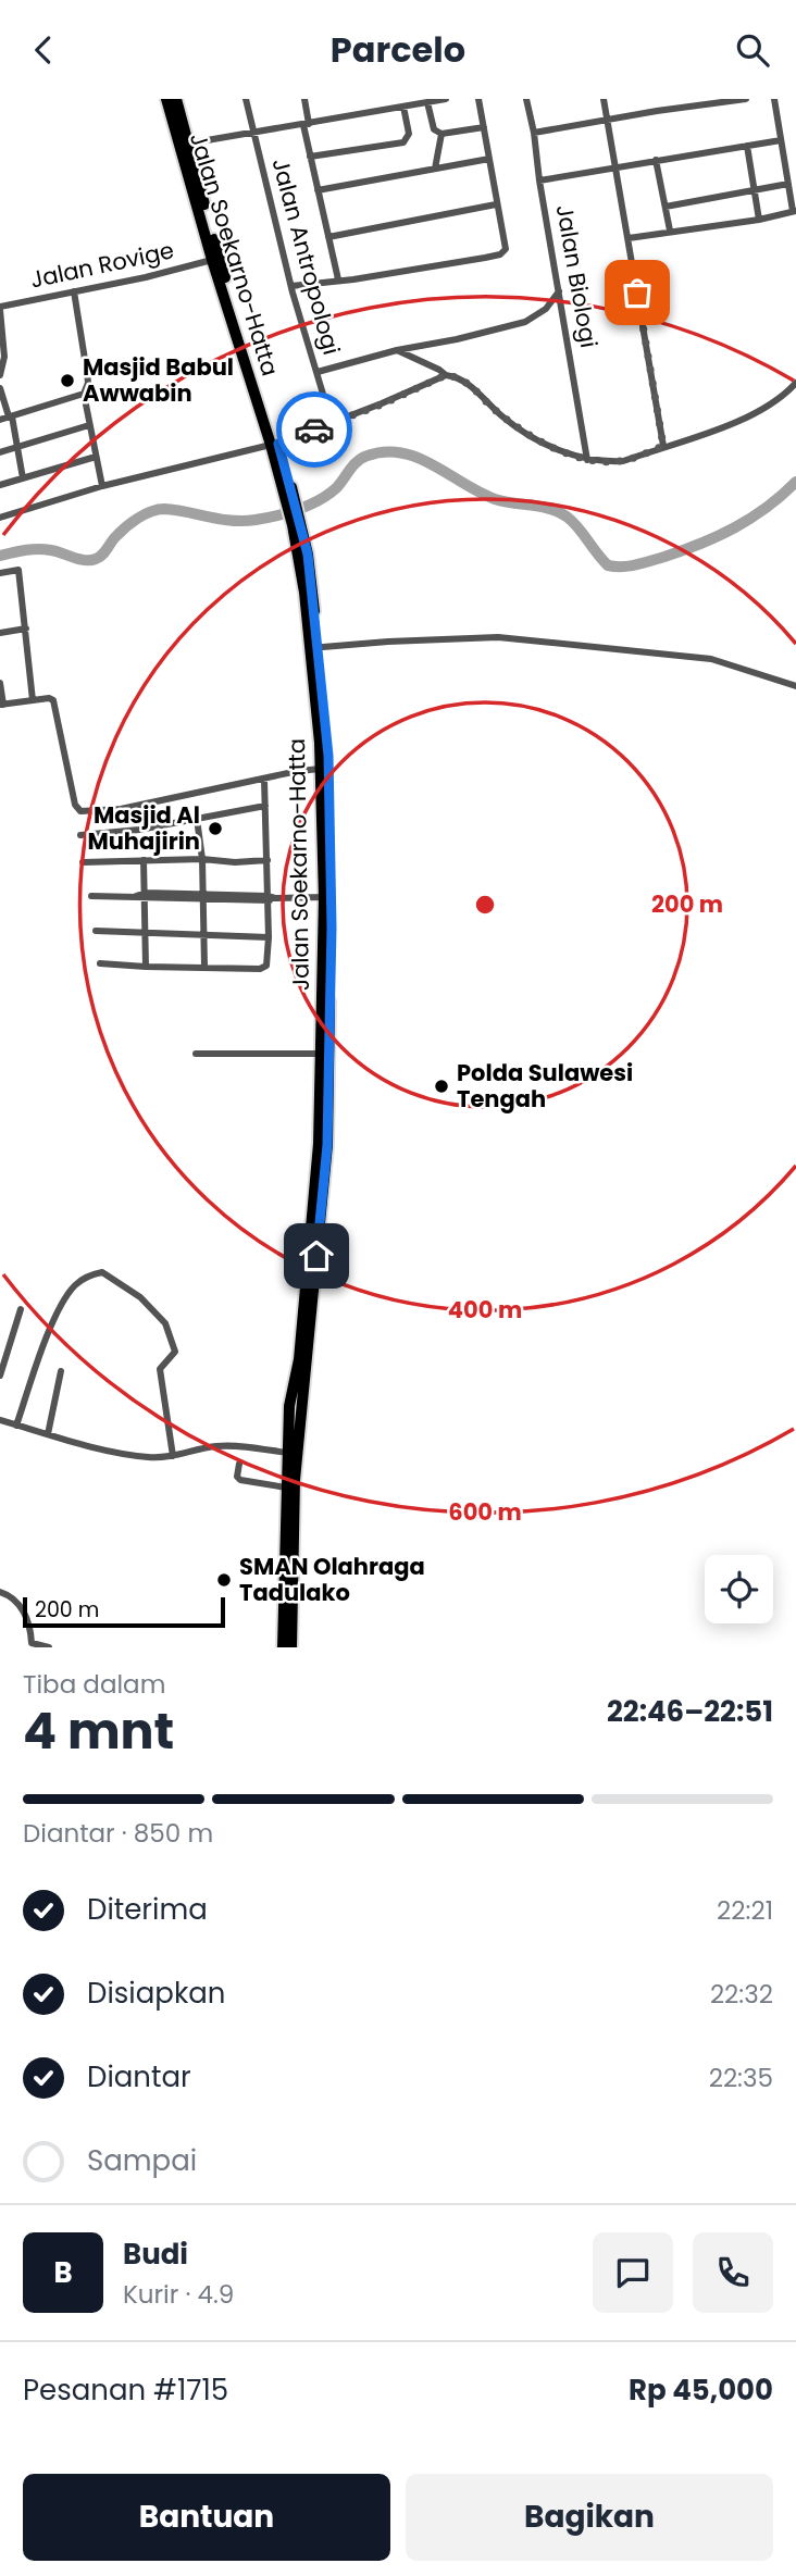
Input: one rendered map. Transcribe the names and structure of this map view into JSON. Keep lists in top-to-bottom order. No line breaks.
{"streets":{"main road":["Jalan Soekarno-Hatta"],"street":["Jalan Antropologi","Jalan Rovige","Jalan Biologi"]},"crossings":[["Jalan Soekarno-Hatta","Jalan Rovige"]],"places":["Masjid Babul Awwabin","Masjid Al Muhajirin","Polda Sulawesi Tengah","SMAN Olahraga Tadulako"],"scale_bar":"200 m","page":{"header":"Parcelo","scale":"200 m","heading":["4 mnt","Tiba dalam","22:46–22:51"],"panel":["Budi","Kurir · 4.9","Pesanan #1715","Rp 45,000"],"bar":"Diantar · 850 m","list":[["Diterima","22:21"],["Disiapkan","22:32"],["Diantar","22:35"],"Sampai"],"round":"B","buttons":["Bantuan","Bagikan"]},"rings":["200 m","400 m","600 m"]}
